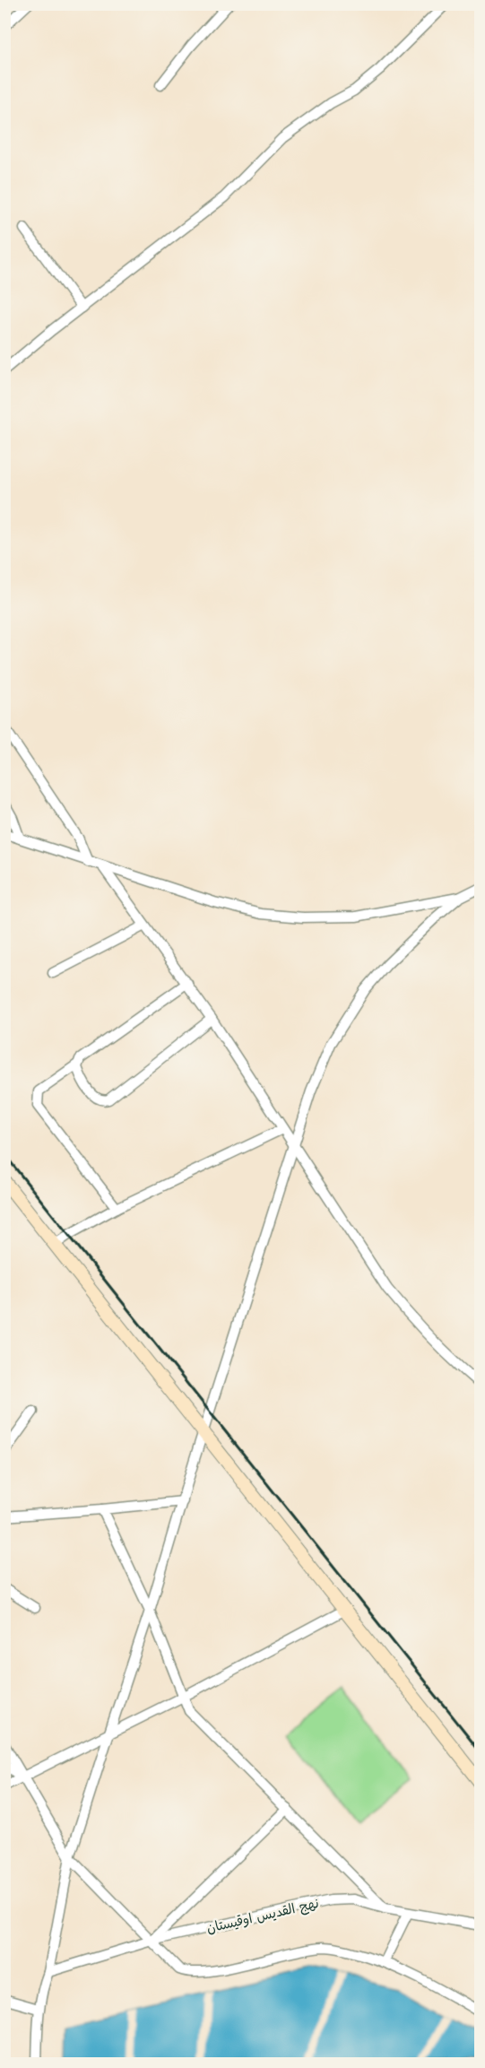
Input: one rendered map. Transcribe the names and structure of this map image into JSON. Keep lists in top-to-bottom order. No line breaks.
{"streets":{"street":["نهج القديس اوقيستان"]}}
